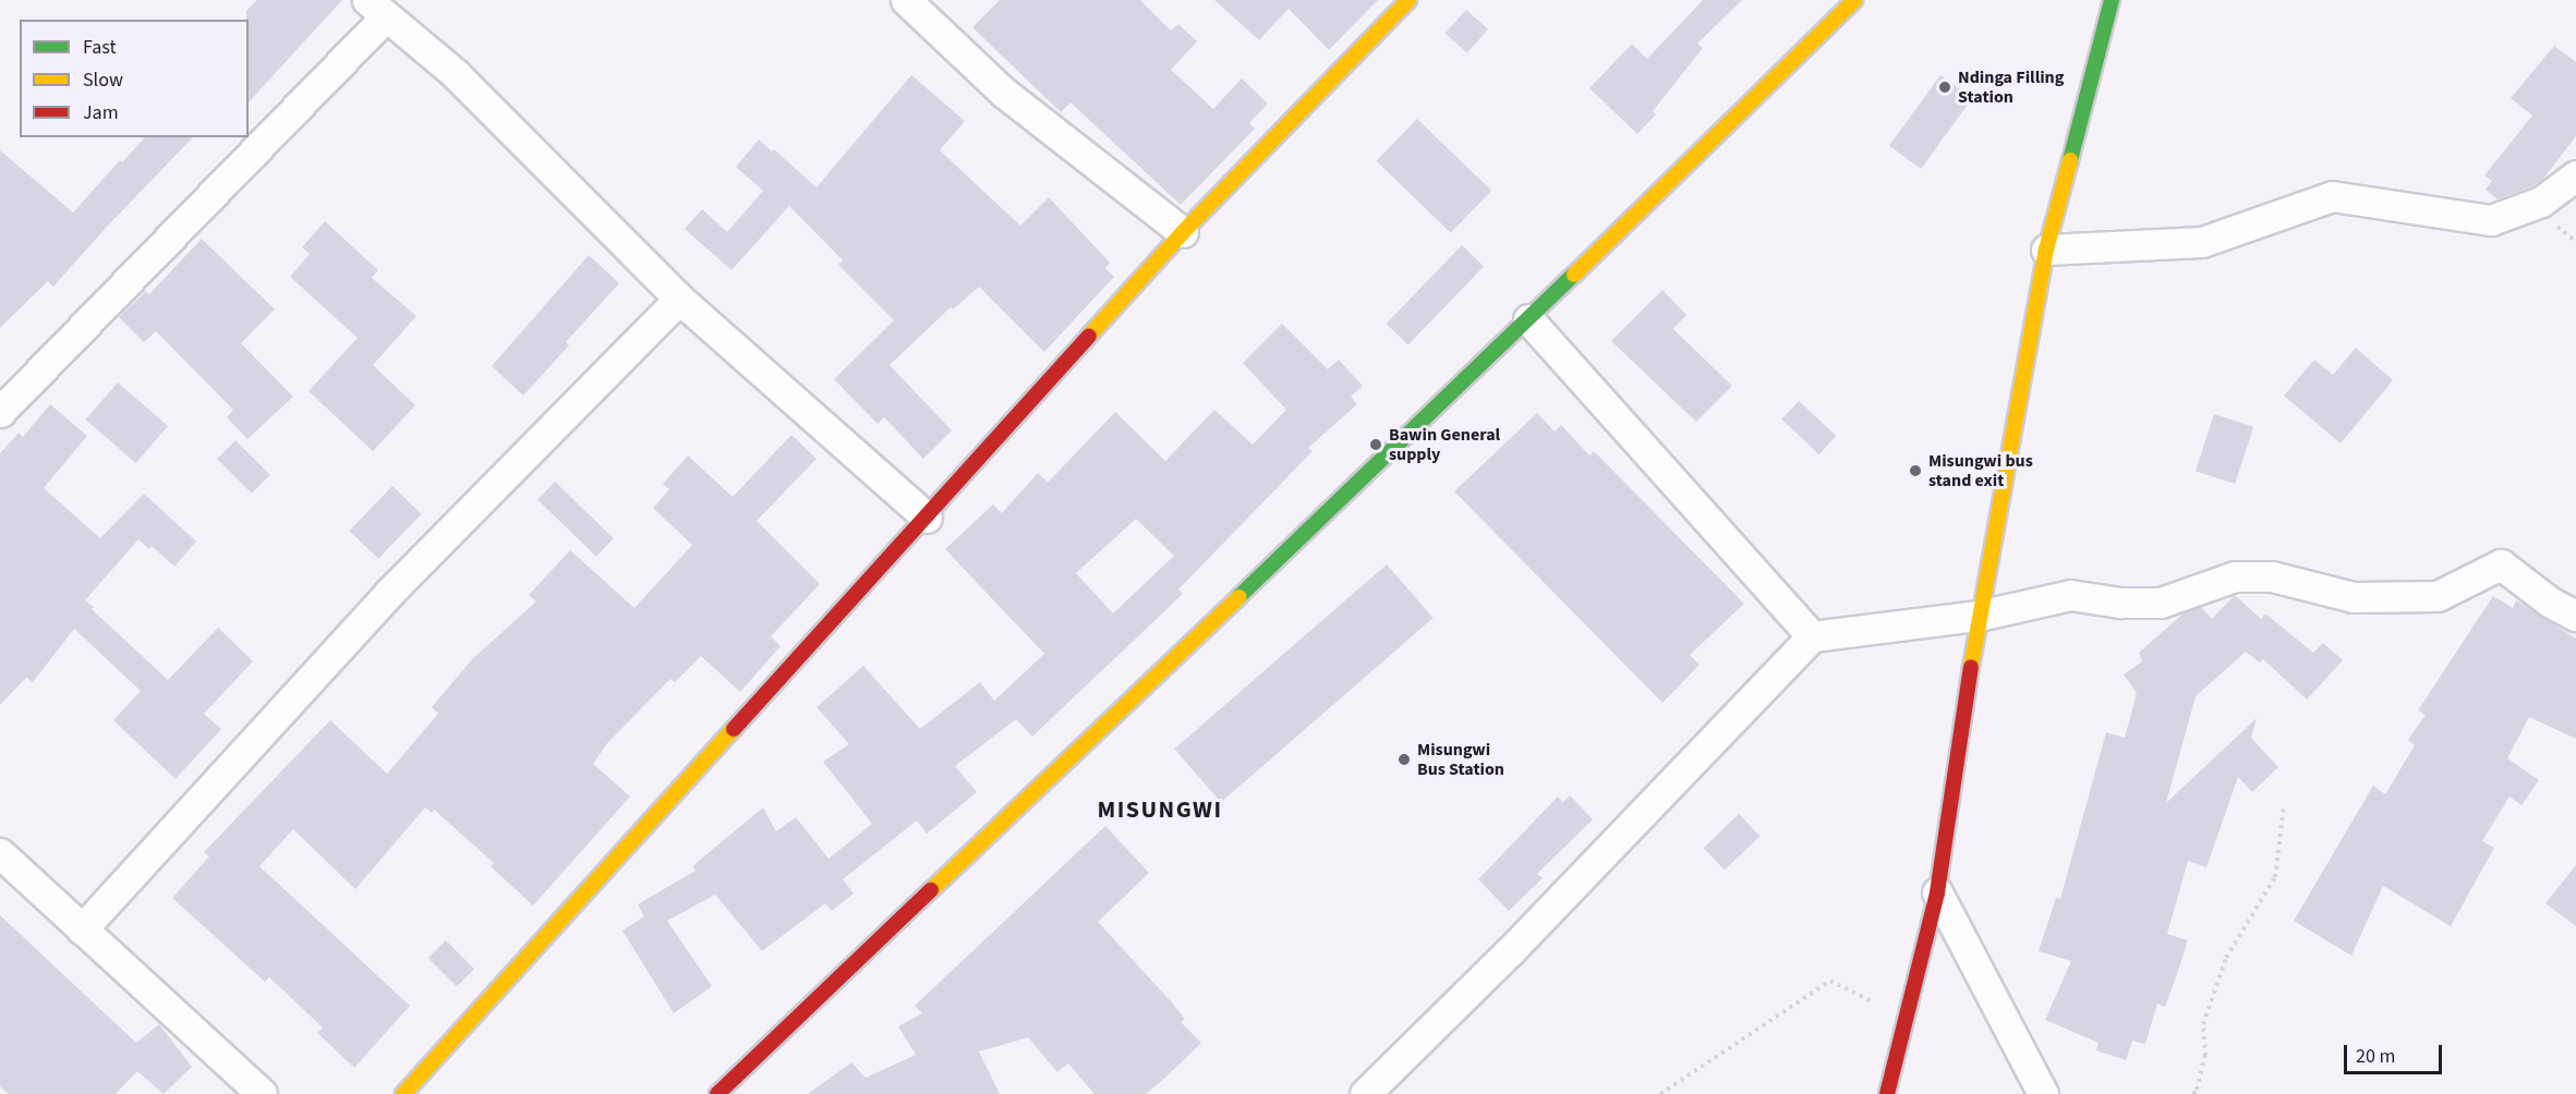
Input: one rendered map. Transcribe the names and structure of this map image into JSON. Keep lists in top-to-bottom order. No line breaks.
{"districts":["MISUNGWI"],"places":["Ndinga Filling Station","Bawin General supply","Misungwi bus stand exit","Misungwi Bus Station"],"legend":["Fast","Slow","Jam"],"scale_bar":"20 m"}
